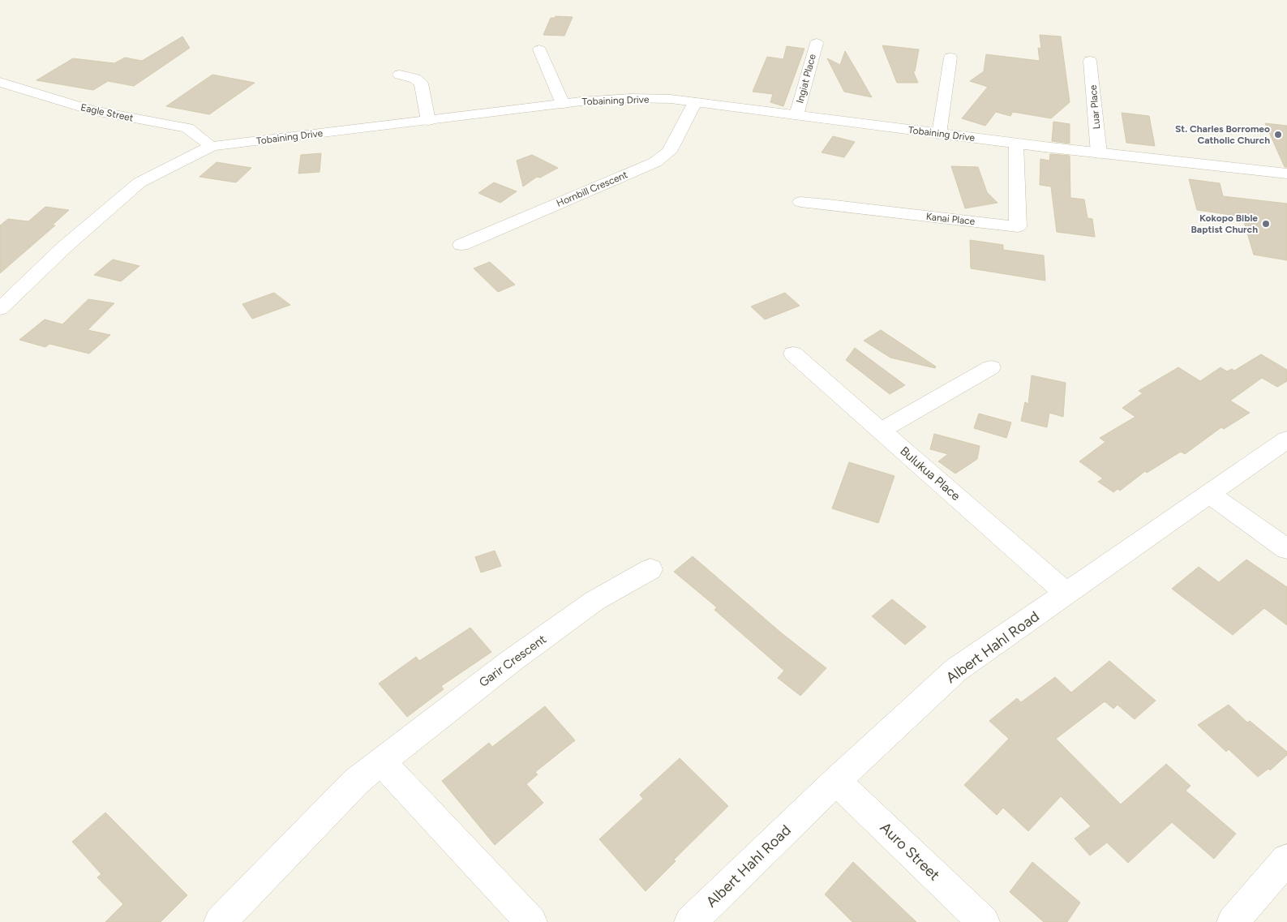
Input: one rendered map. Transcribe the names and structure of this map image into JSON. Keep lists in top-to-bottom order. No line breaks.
{"streets":{"street":["Ingiat Place","Tobaining Drive","Luar Place","Eagle Street","Hornbill Crescent","Kanai Place","Bulukua Place","Albert Hahl Road","Garir Crescent","Auro Street"]},"crossings":[["Ingiat Place","Tobaining Drive"],["Tobaining Drive","Luar Place"],["Tobaining Drive","Eagle Street"],["Tobaining Drive","Hornbill Crescent"],["Tobaining Drive","Kanai Place"],["Bulukua Place","Albert Hahl Road"],["Albert Hahl Road","Auro Street"]],"places":["St. Charles Borromeo Catholic Church","Kokopo Bible Baptist Church"]}
